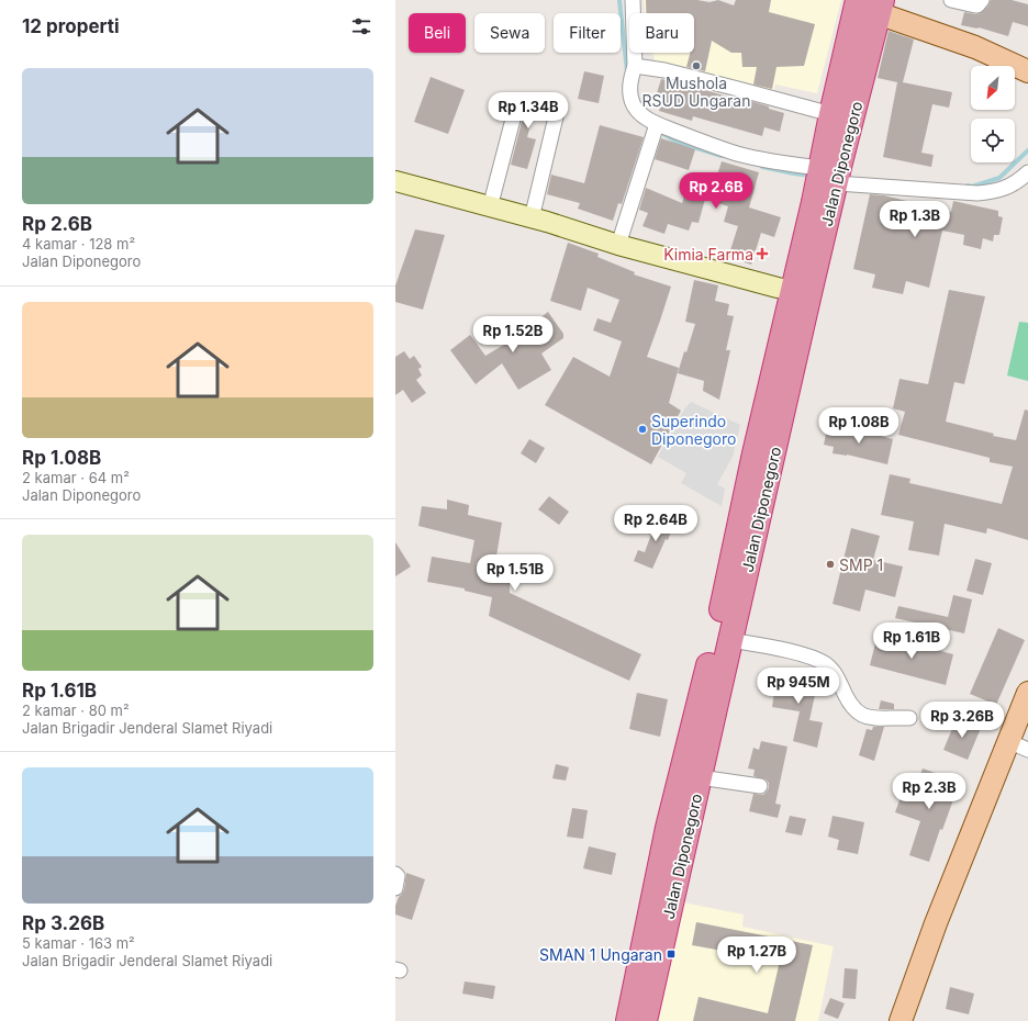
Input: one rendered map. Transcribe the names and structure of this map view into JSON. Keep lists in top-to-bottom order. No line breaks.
{"streets":{"highway":["Jalan Diponegoro"]},"places":{"other":["Mushola RSUD Ungaran","Superindo Diponegoro","SMP 1"],"health":["Kimia Farma"],"transit":["SMAN 1 Ungaran"]},"north":"bottom left","page":{"heading":"12 properti","chip":["Beli","Sewa","Filter","Baru"],"list":[{"name":"Rp 2.6B","note":"4 kamar · 128 m² · Jalan Diponegoro"},{"name":"Rp 1.08B","note":"2 kamar · 64 m² · Jalan Diponegoro"},{"name":"Rp 1.61B","note":"2 kamar · 80 m² · Jalan Brigadir Jenderal Slamet Riyadi"},{"name":"Rp 3.26B","note":"5 kamar · 163 m² · Jalan Brigadir Jenderal Slamet Riyadi"}],"price":["Rp 1.34B","Rp 2.6B","Rp 1.3B","Rp 1.52B","Rp 1.08B","Rp 2.64B","Rp 1.51B","Rp 1.61B","Rp 945M","Rp 3.26B","Rp 2.3B","Rp 1.27B"]}}
